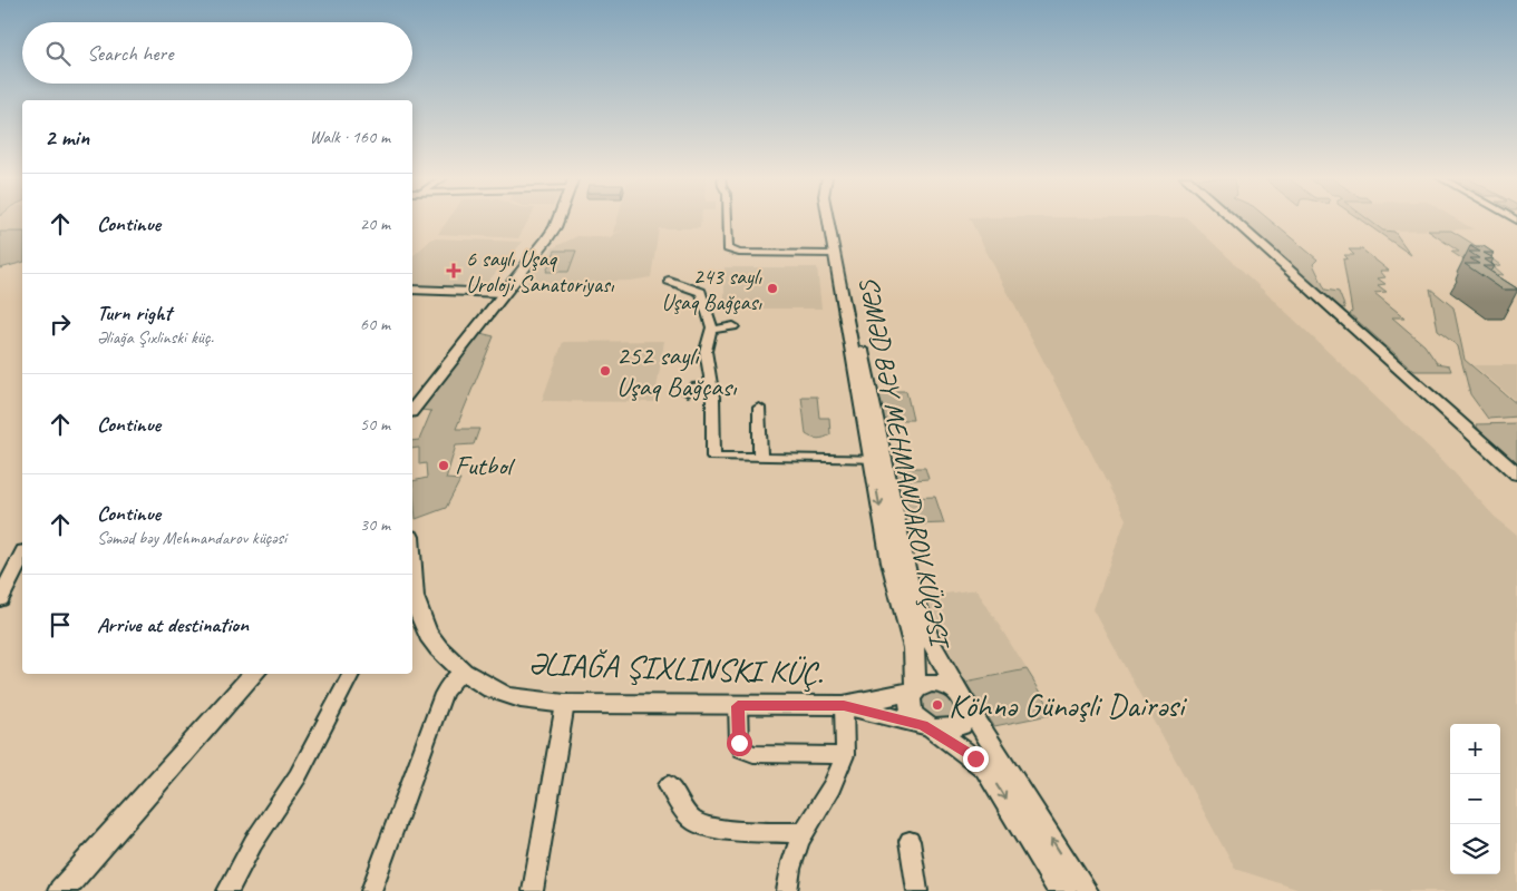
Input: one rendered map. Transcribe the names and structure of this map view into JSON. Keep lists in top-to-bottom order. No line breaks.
{"streets":{"main road":["SƏMƏD BƏY MEHMANDAROV KÜÇƏSI"]},"places":{"health":["6 saylı Uşaq Uroloji Sanatoriyası"],"other":["243 saylı Uşaq Bağçası","252 saylı Uşaq Bağçası","Futbol","Köhnə Günəşli Dairəsi"]},"page":{"search":"Search here","heading":["2 min","Walk · 160 m"],"list":[["Continue","20 m"],["Turn right","Əliağa Şıxlinski küç.","60 m"],["Continue","50 m"],["Continue","Səməd bəy Mehmandarov küçəsi","30 m"],"Arrive at destination"],"map_buttons":["+","−"]}}
